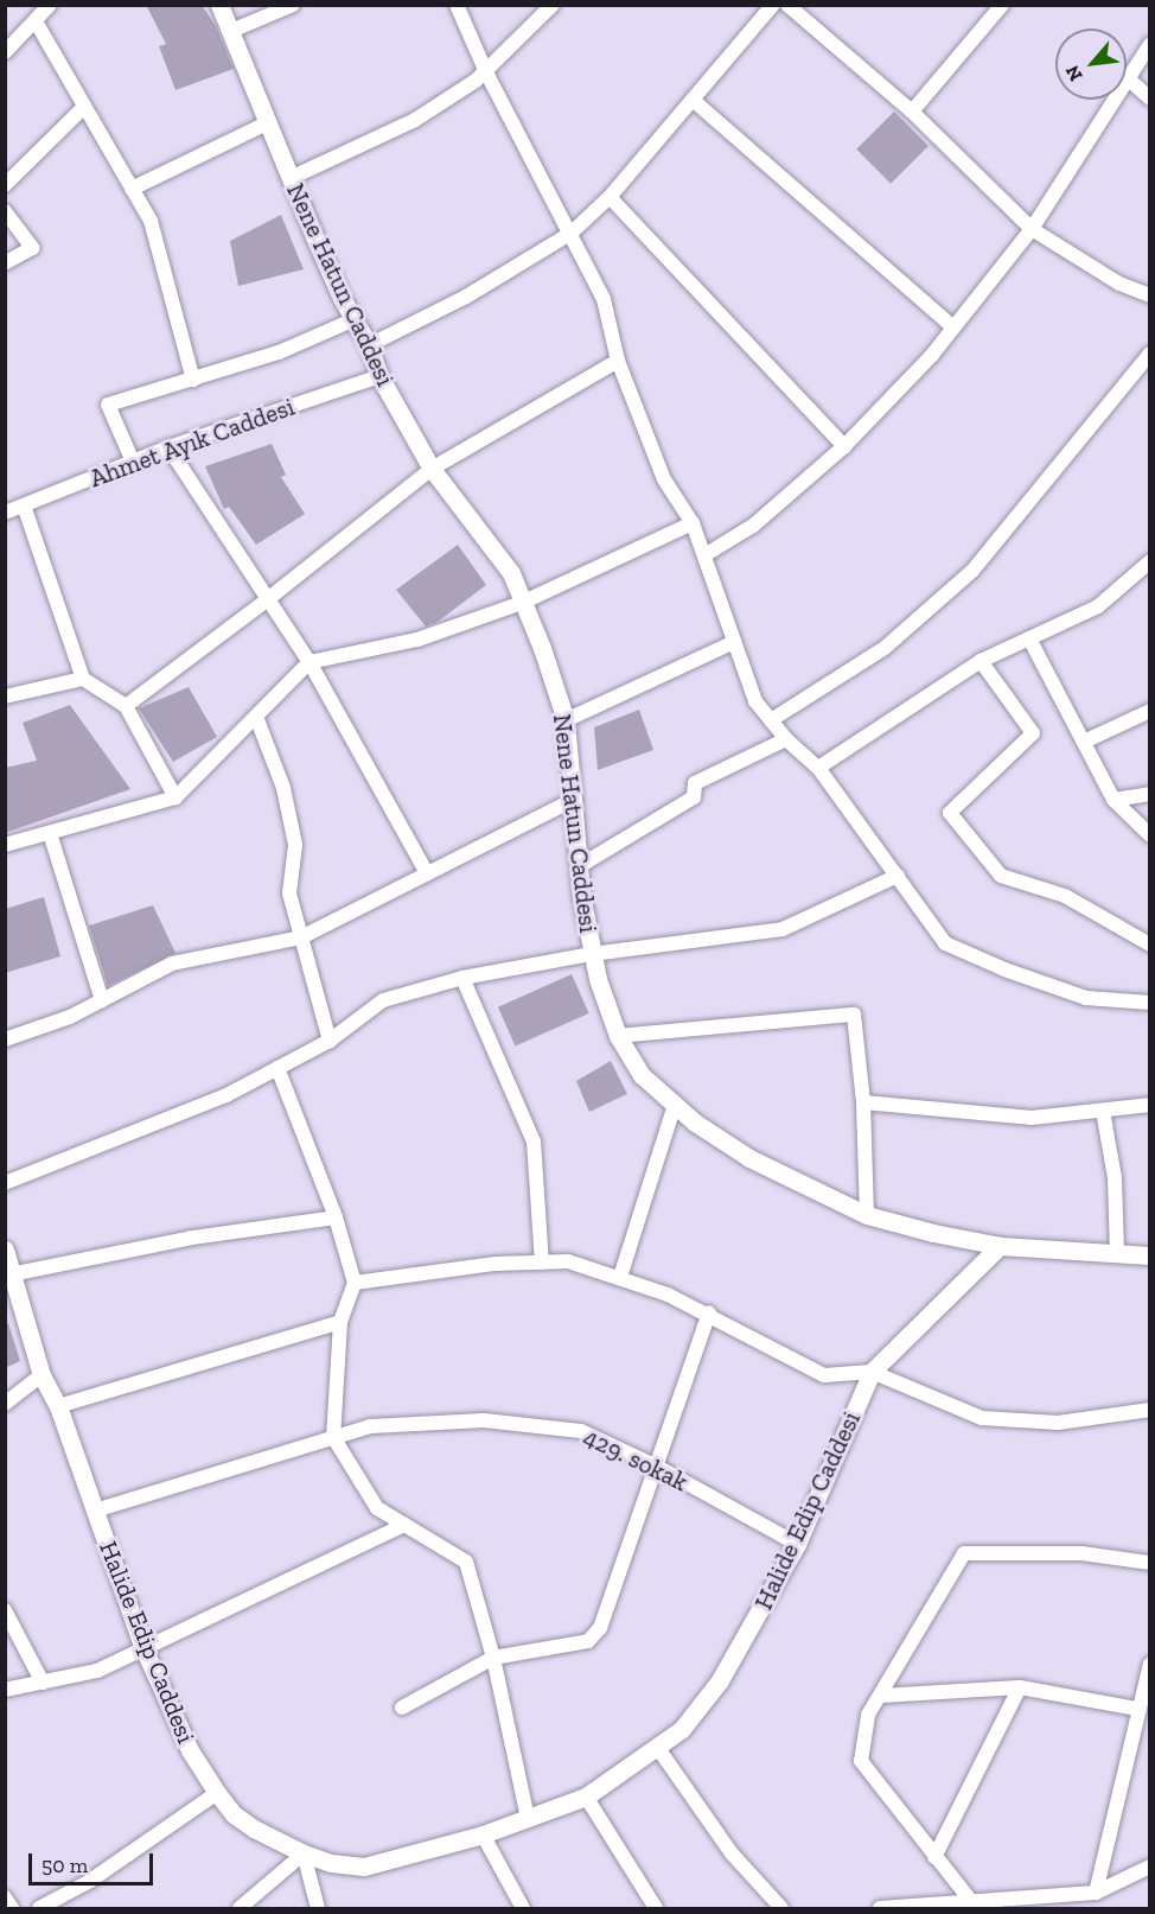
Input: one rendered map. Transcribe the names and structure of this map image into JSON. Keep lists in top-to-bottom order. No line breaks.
{"streets":{"street":["Nene Hatun Caddesi","Ahmet Ayık Caddesi","429. sokak","Halide Edip Caddesi"]},"crossings":[["Nene Hatun Caddesi","Ahmet Ayık Caddesi"],["Nene Hatun Caddesi","Halide Edip Caddesi"],["429. sokak","Halide Edip Caddesi"]],"scale_bar":"50 m","north":"bottom left"}
